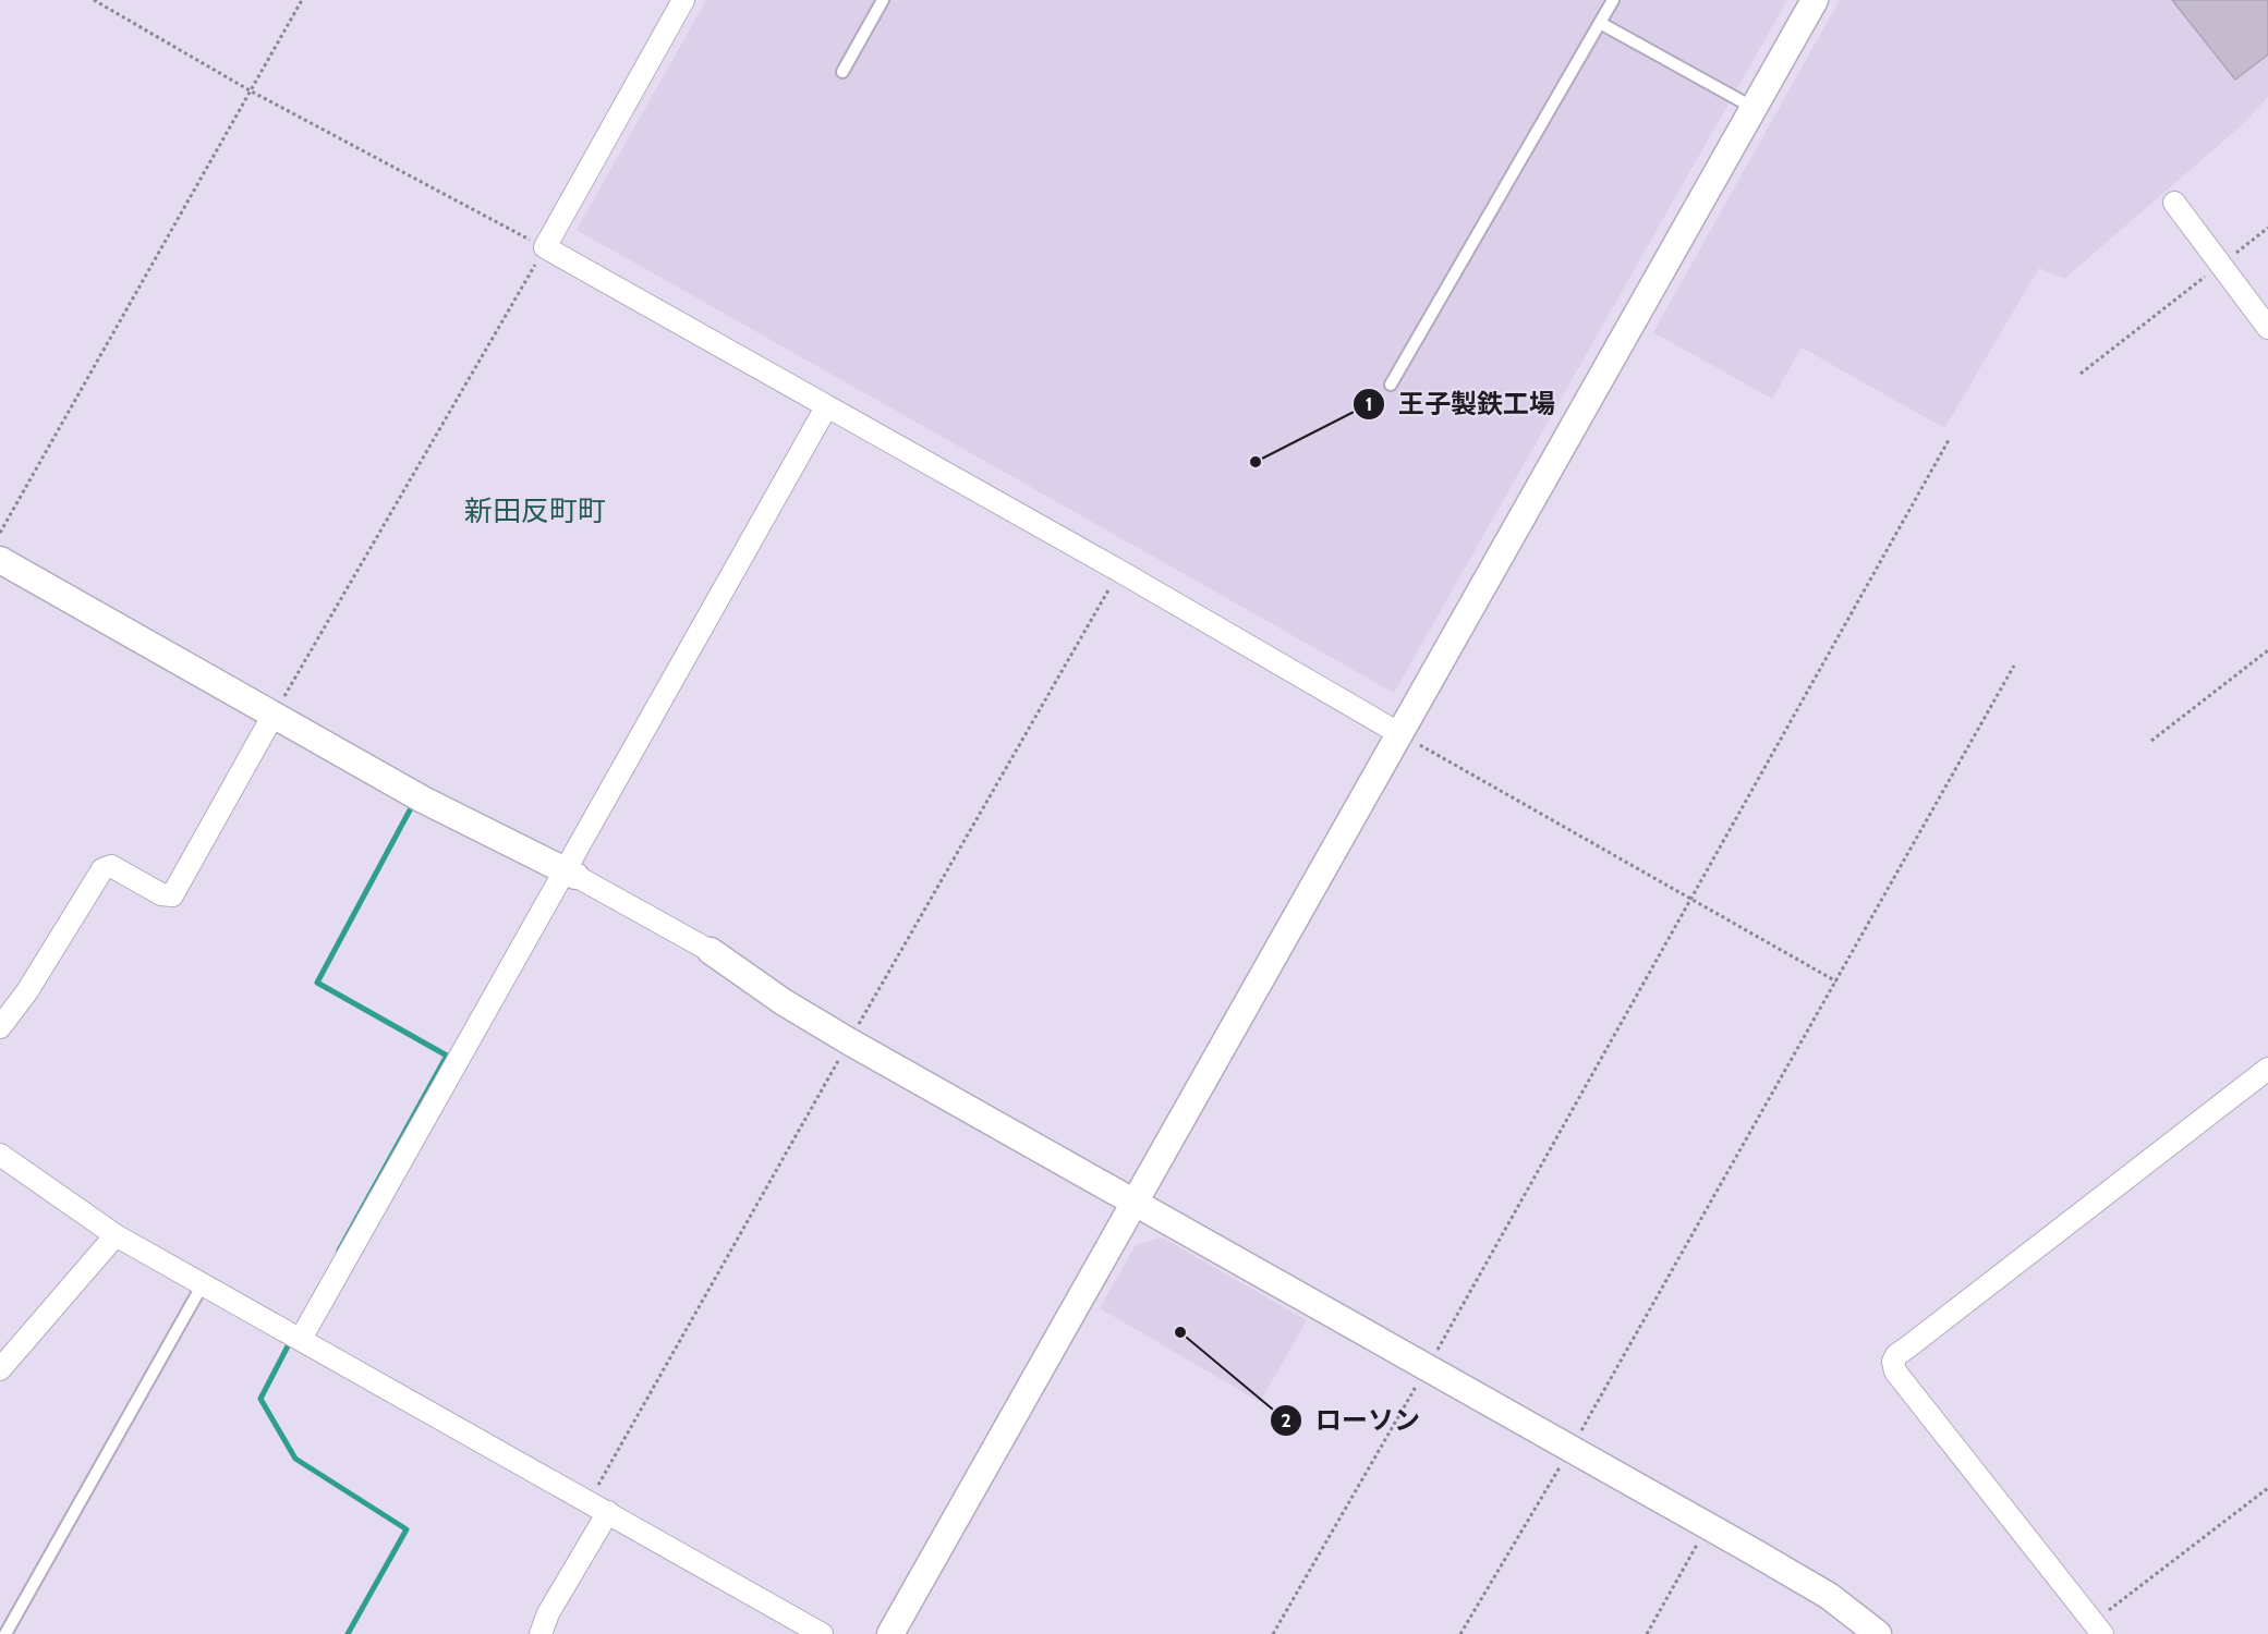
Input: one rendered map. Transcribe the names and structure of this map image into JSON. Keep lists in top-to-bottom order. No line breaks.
{"districts":["新田反町町"],"places":["王子製鉄工場","ローソン"]}
